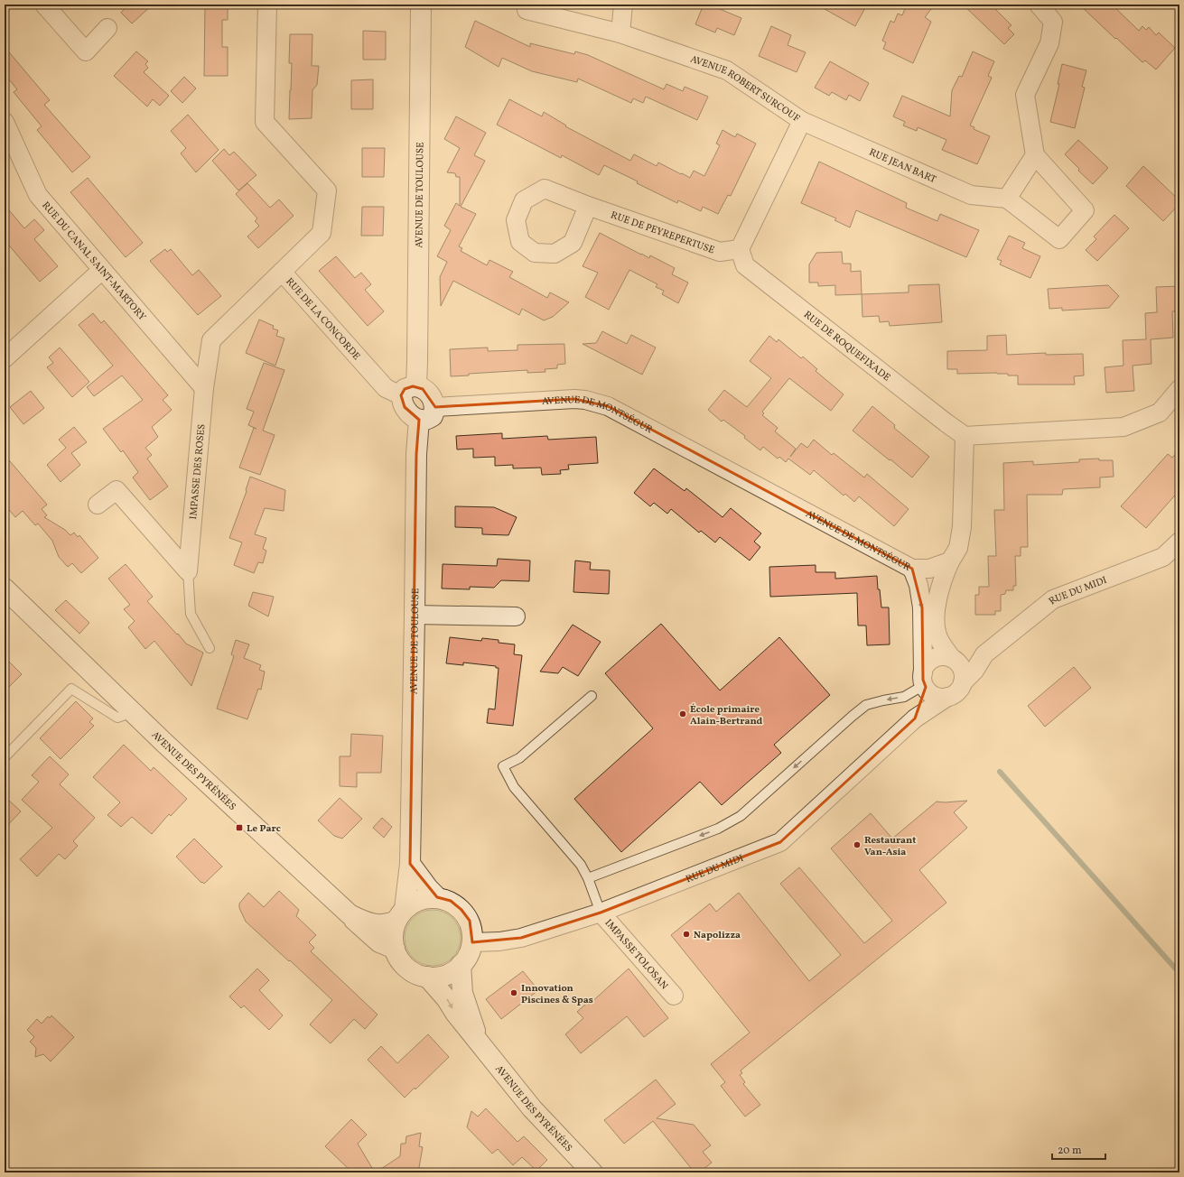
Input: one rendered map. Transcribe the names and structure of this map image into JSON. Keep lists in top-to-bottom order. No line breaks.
{"streets":{"main road":["AVENUE DE TOULOUSE","AVENUE DES PYRÉNÉES"],"street":["AVENUE ROBERT SURCOUF","RUE JEAN BART","RUE DE PEYREPERTUSE","RUE DU CANAL SAINT-MARTORY","RUE DE LA CONCORDE","RUE DE ROQUEFIXADE","AVENUE DE MONTSÉGUR","IMPASSE DES ROSES","RUE DU MIDI","IMPASSE TOLOSAN"]},"crossings":[["AVENUE ROBERT SURCOUF","RUE JEAN BART"],["AVENUE ROBERT SURCOUF","RUE DE PEYREPERTUSE"],["AVENUE ROBERT SURCOUF","RUE DE ROQUEFIXADE"],["AVENUE DE TOULOUSE","RUE DE LA CONCORDE"],["AVENUE DE TOULOUSE","AVENUE DE MONTSÉGUR"],["AVENUE DE TOULOUSE","RUE DU MIDI"],["AVENUE DE TOULOUSE","AVENUE DES PYRÉNÉES"],["RUE DE PEYREPERTUSE","RUE DE ROQUEFIXADE"],["RUE DU CANAL SAINT-MARTORY","IMPASSE DES ROSES"],["RUE DE LA CONCORDE","AVENUE DE MONTSÉGUR"],["RUE DE LA CONCORDE","IMPASSE DES ROSES"],["RUE DU MIDI","AVENUE DES PYRÉNÉES"],["RUE DU MIDI","IMPASSE TOLOSAN"]],"places":{"other":["École primaire Alain-Bertrand","Restaurant Van-Asia","Napolizza","Innovation Piscines & Spas"],"transit":["Le Parc"]},"scale_bar":"20 m"}
